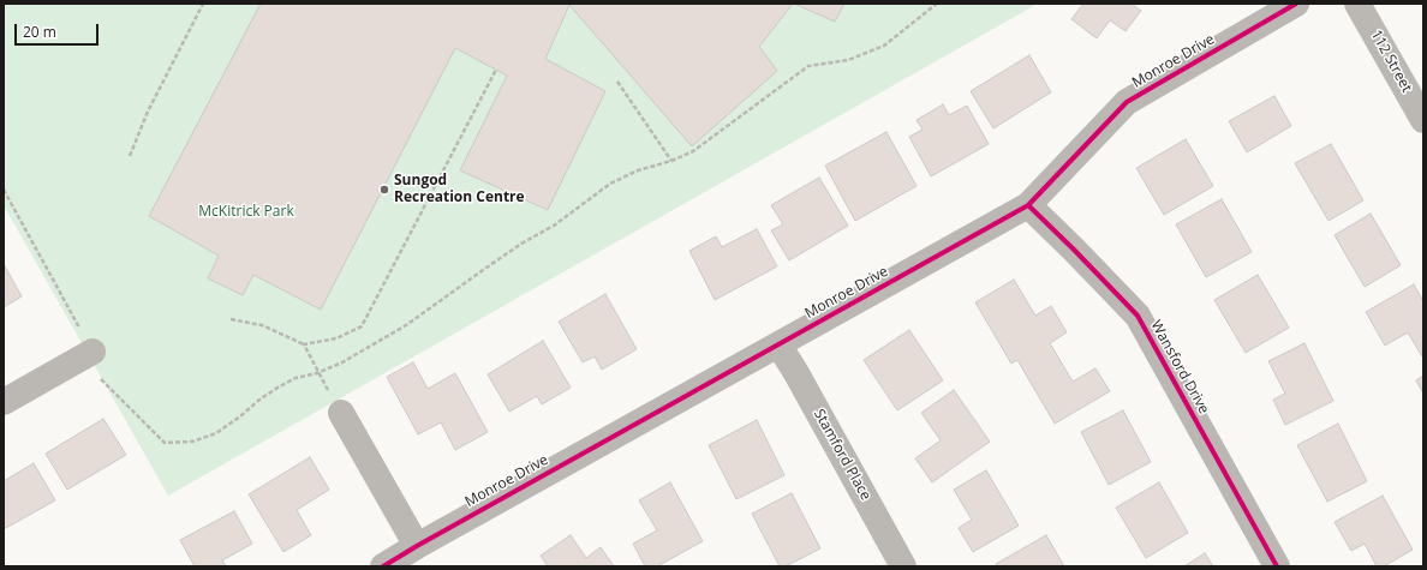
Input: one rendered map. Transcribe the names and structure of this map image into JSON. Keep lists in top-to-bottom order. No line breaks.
{"streets":{"street":["Monroe Drive","112 Street","Wansford Drive","Stamford Place"]},"crossings":[["Monroe Drive","Wansford Drive"],["Monroe Drive","Stamford Place"]],"parks":["McKitrick Park"],"places":["Sungod Recreation Centre"],"scale_bar":"20 m"}
